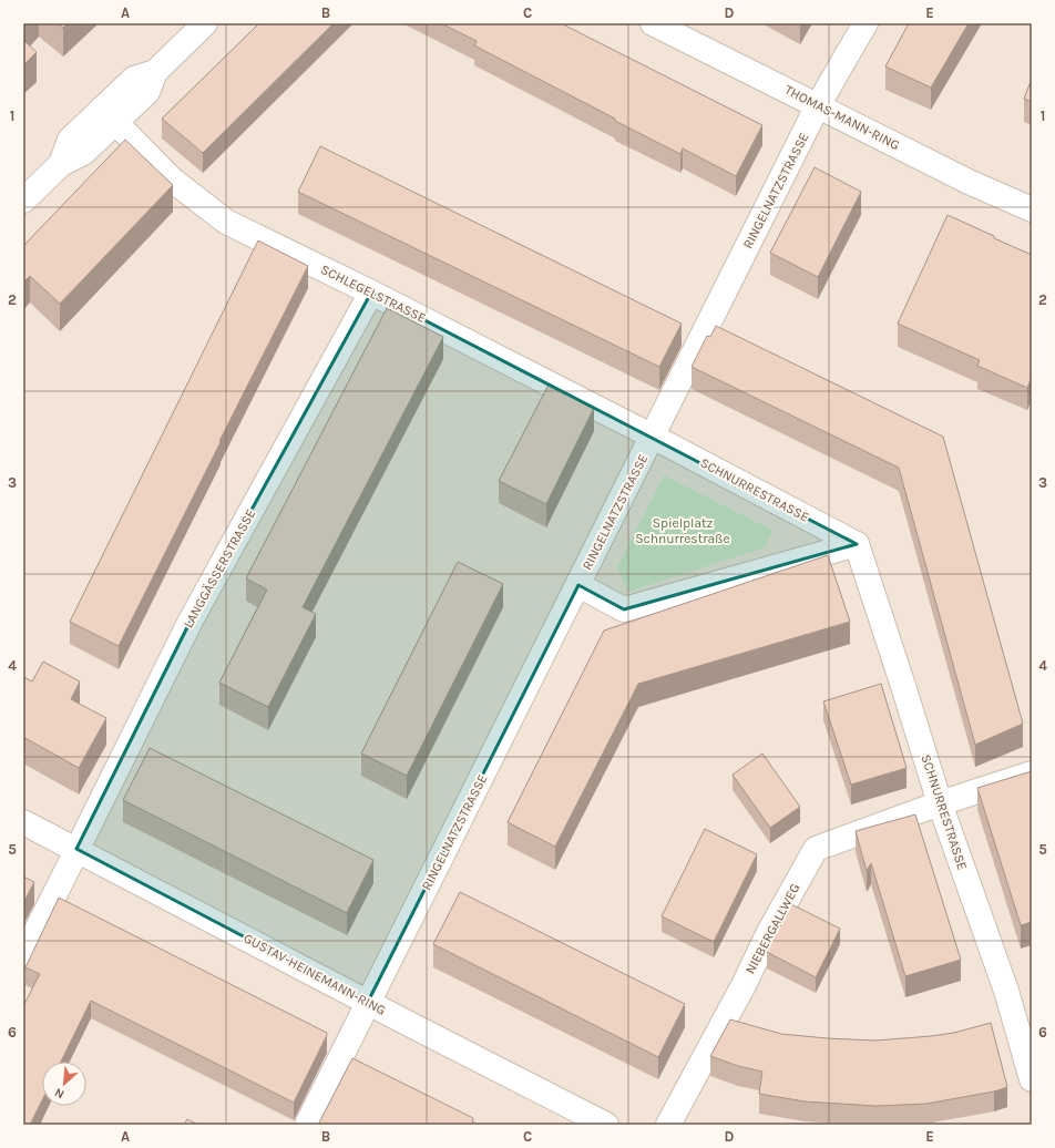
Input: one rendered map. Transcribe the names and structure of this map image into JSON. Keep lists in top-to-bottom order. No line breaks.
{"streets":{"street":["THOMAS-MANN-RING","RINGELNATZSTRASSE","SCHLEGELSTRASSE","SCHNURRESTRASSE","LANGGÄSSERSTRASSE","NIEBERGALLWEG","GUSTAV-HEINEMANN-RING"]},"crossings":[["THOMAS-MANN-RING","RINGELNATZSTRASSE"],["RINGELNATZSTRASSE","SCHLEGELSTRASSE"],["RINGELNATZSTRASSE","SCHNURRESTRASSE"],["RINGELNATZSTRASSE","GUSTAV-HEINEMANN-RING"],["SCHLEGELSTRASSE","SCHNURRESTRASSE"],["SCHLEGELSTRASSE","LANGGÄSSERSTRASSE"],["SCHNURRESTRASSE","NIEBERGALLWEG"],["LANGGÄSSERSTRASSE","GUSTAV-HEINEMANN-RING"]],"parks":["Spielplatz Schnurrestraße"],"north":"bottom left","grid":{"columns":["A","B","C","D","E"],"rows":["1","2","3","4","5","6"]}}
